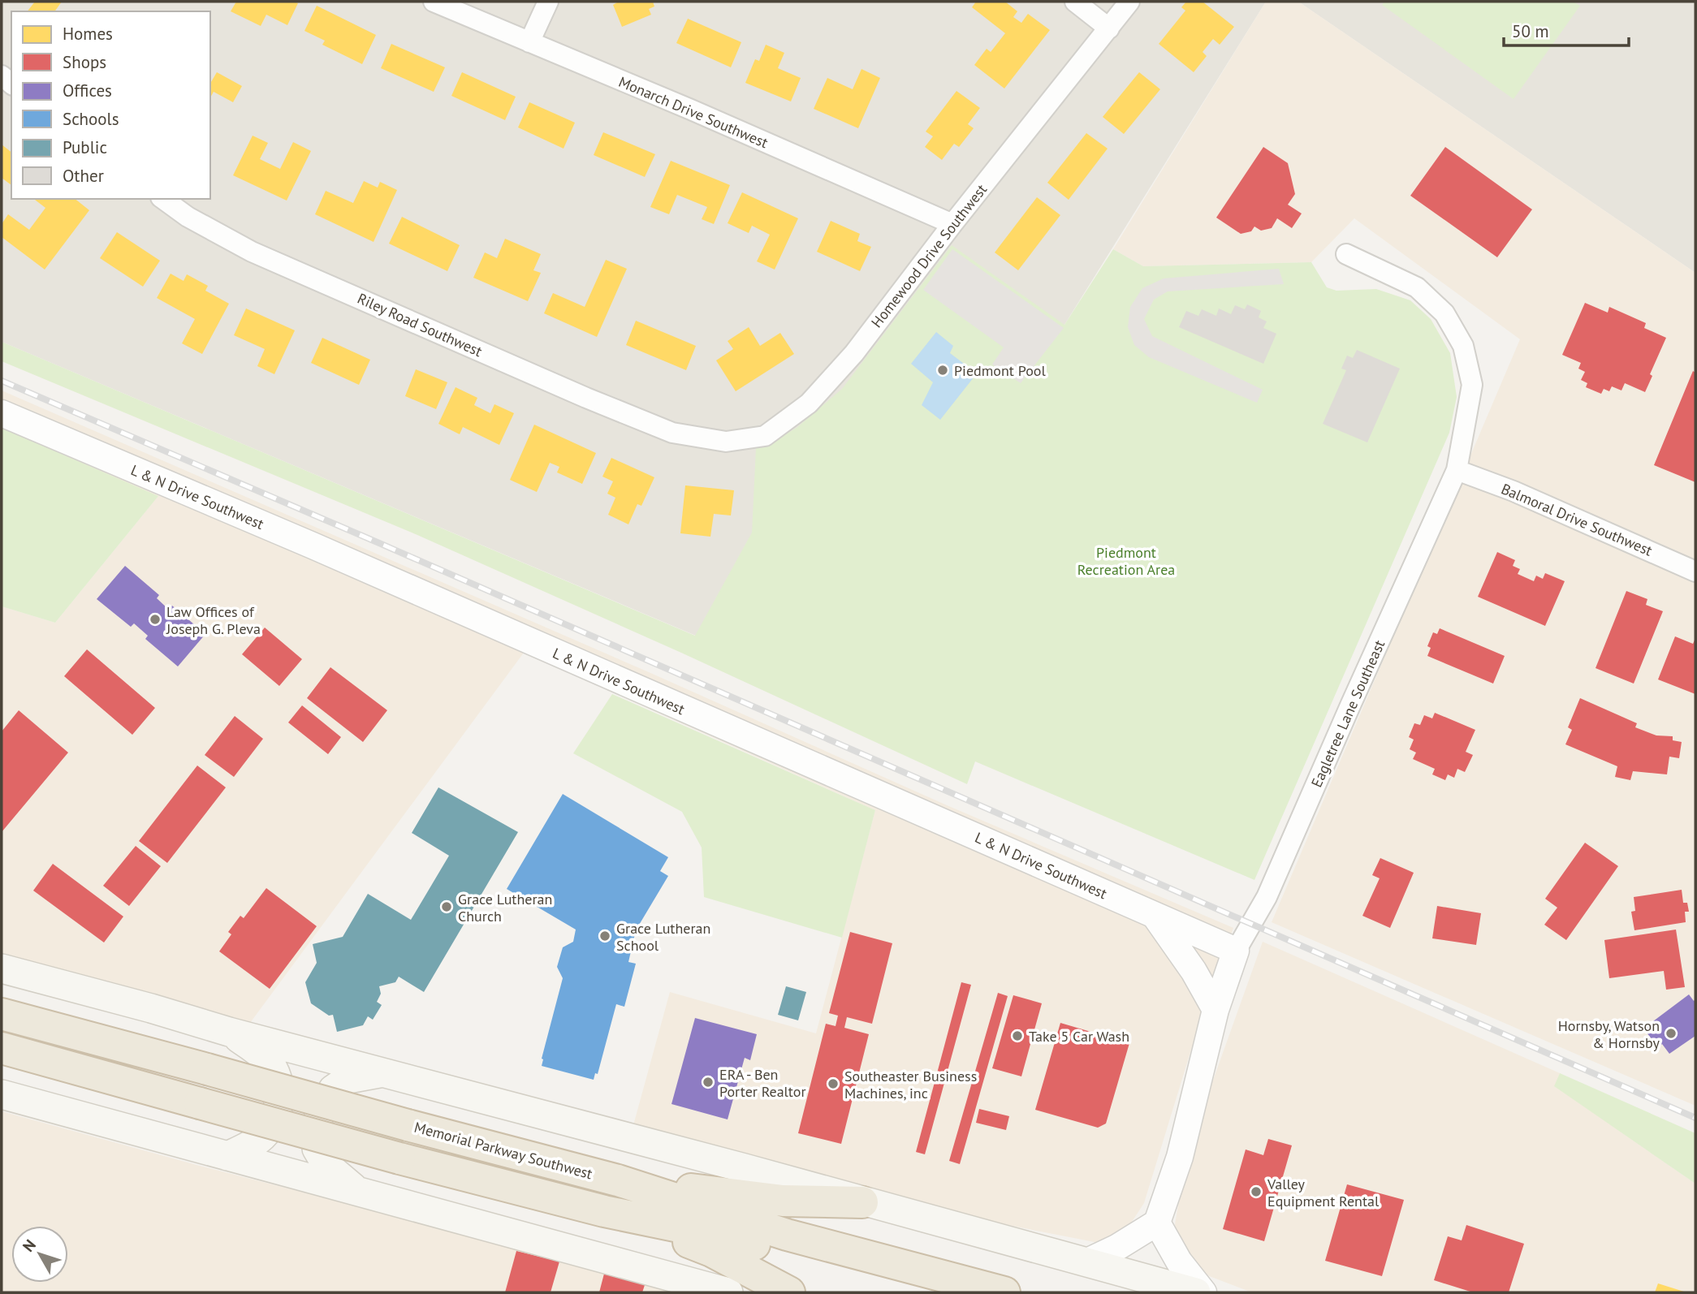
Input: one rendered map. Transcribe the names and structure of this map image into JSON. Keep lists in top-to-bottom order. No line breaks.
{"streets":{"highway":["Memorial Parkway Southwest"],"street":["Monarch Drive Southwest","Homewood Drive Southwest","Riley Road Southwest","L & N Drive Southwest","Balmoral Drive Southwest","Eagletree Lane Southeast"]},"crossings":[["Monarch Drive Southwest","Homewood Drive Southwest"],["Homewood Drive Southwest","Riley Road Southwest"],["L & N Drive Southwest","Eagletree Lane Southeast"],["Balmoral Drive Southwest","Eagletree Lane Southeast"]],"parks":["Piedmont Recreation Area"],"places":["Piedmont Pool","Law Offices of Joseph G. Pleva","Grace Lutheran Church","Grace Lutheran School","Hornsby, Watson & Hornsby","Take 5 Car Wash","ERA - Ben Porter Realtor","Southeaster Business Machines, inc","Valley Equipment Rental"],"legend":["Homes","Shops","Offices","Schools","Public","Other"],"scale_bar":"50 m","north":"top left"}
